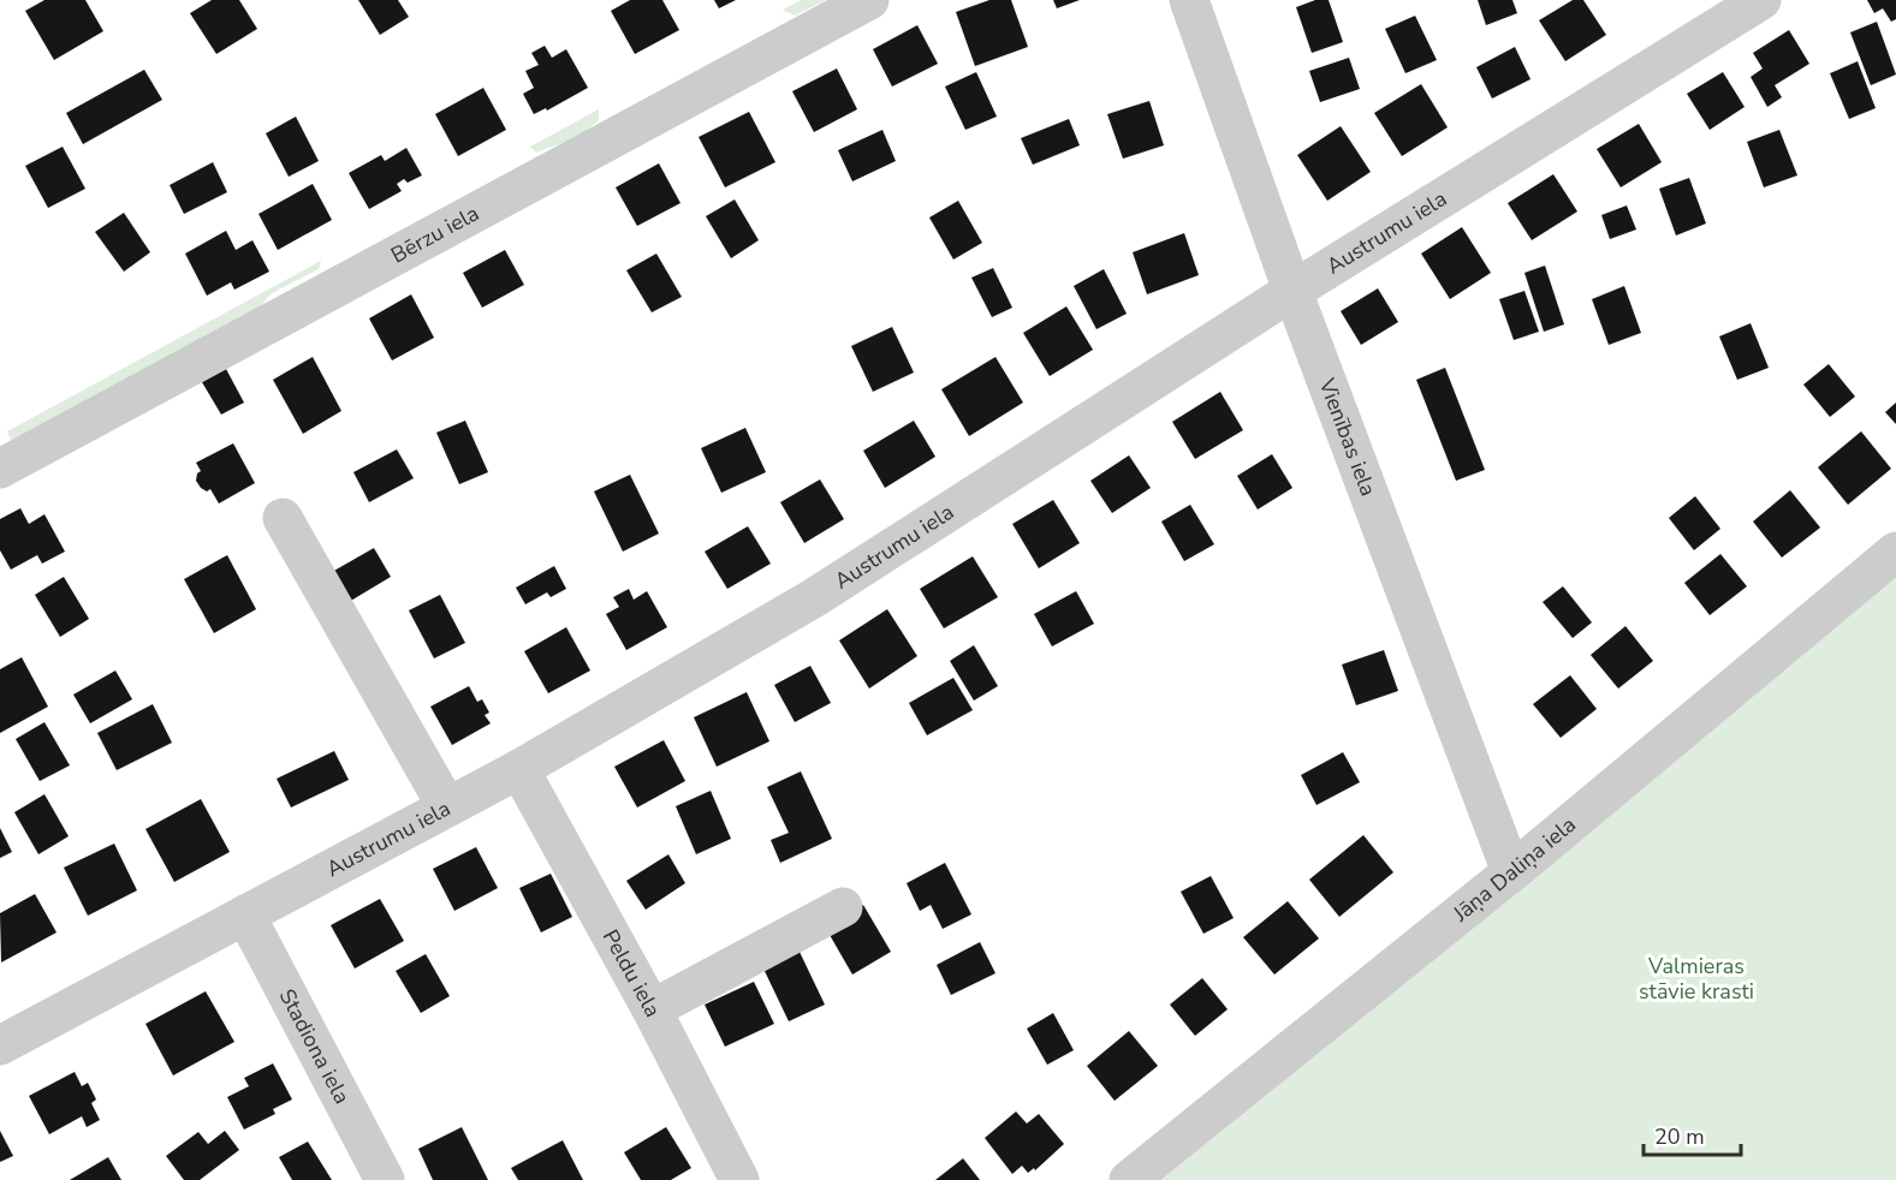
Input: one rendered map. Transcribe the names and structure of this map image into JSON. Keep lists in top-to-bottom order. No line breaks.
{"streets":{"street":["Austrumu iela","Bērzu iela","Vienības iela","Jāņa Daliņa iela","Peldu iela","Stadiona iela"]},"crossings":[["Austrumu iela","Vienības iela"],["Austrumu iela","Peldu iela"],["Austrumu iela","Stadiona iela"],["Vienības iela","Jāņa Daliņa iela"]],"parks":["Valmieras stāvie krasti"],"scale_bar":"20 m"}
